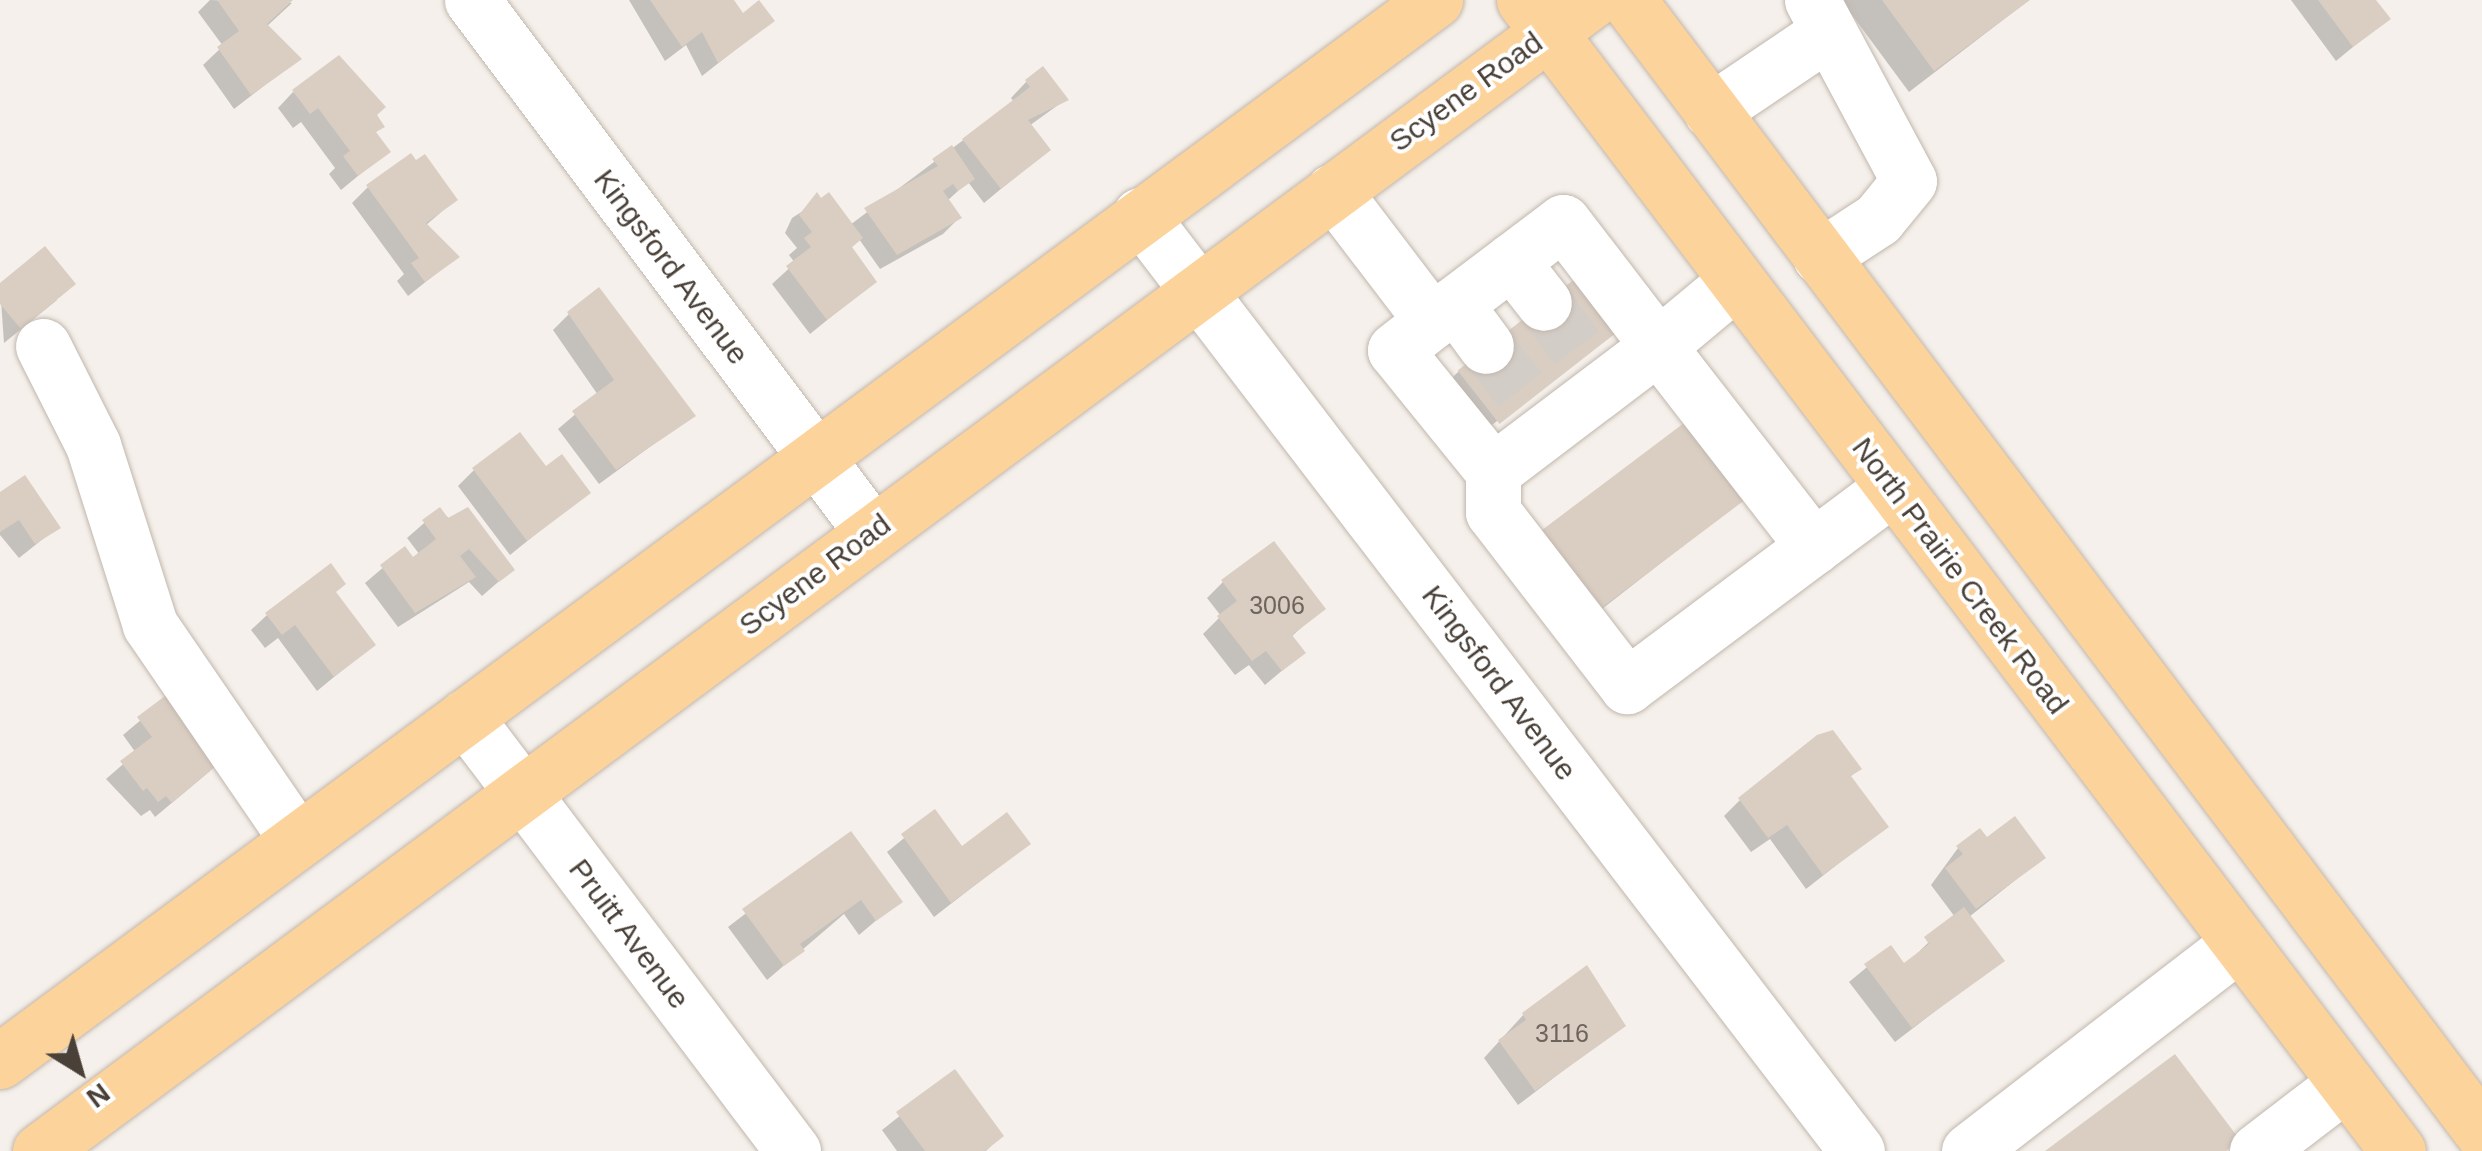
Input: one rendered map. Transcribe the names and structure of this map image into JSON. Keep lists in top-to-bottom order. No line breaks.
{"streets":{"main road":["Scyene Road","North Prairie Creek Road"],"street":["Kingsford Avenue","Pruitt Avenue"]},"crossings":[["Scyene Road","Kingsford Avenue"],["Scyene Road","North Prairie Creek Road"],["Scyene Road","Pruitt Avenue"]],"house_numbers":["3006","3116"],"north":"bottom right"}
